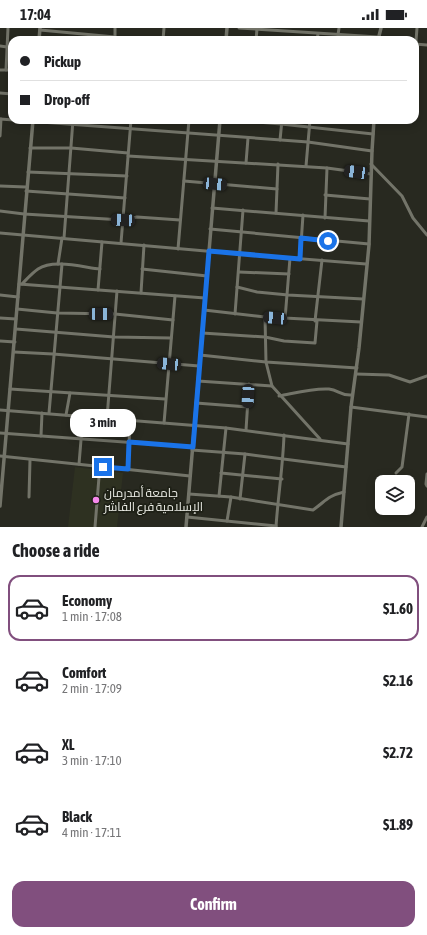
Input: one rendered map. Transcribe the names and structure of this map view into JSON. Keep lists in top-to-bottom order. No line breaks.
{"places":["جامعة أمدرمان الإسلامية فرع الفاشر"],"page":{"status":"17:04","banner":["Pickup","Drop-off"],"bubble":"3 min","heading":"Choose a ride","list":[{"name":"Economy","note":"1 min · 17:08","value":"$1.60"},{"name":"Comfort","note":"2 min · 17:09","value":"$2.16"},{"name":"XL","note":"3 min · 17:10","value":"$2.72"},{"name":"Black","note":"4 min · 17:11","value":"$1.89"}],"buttons":"Confirm"}}
